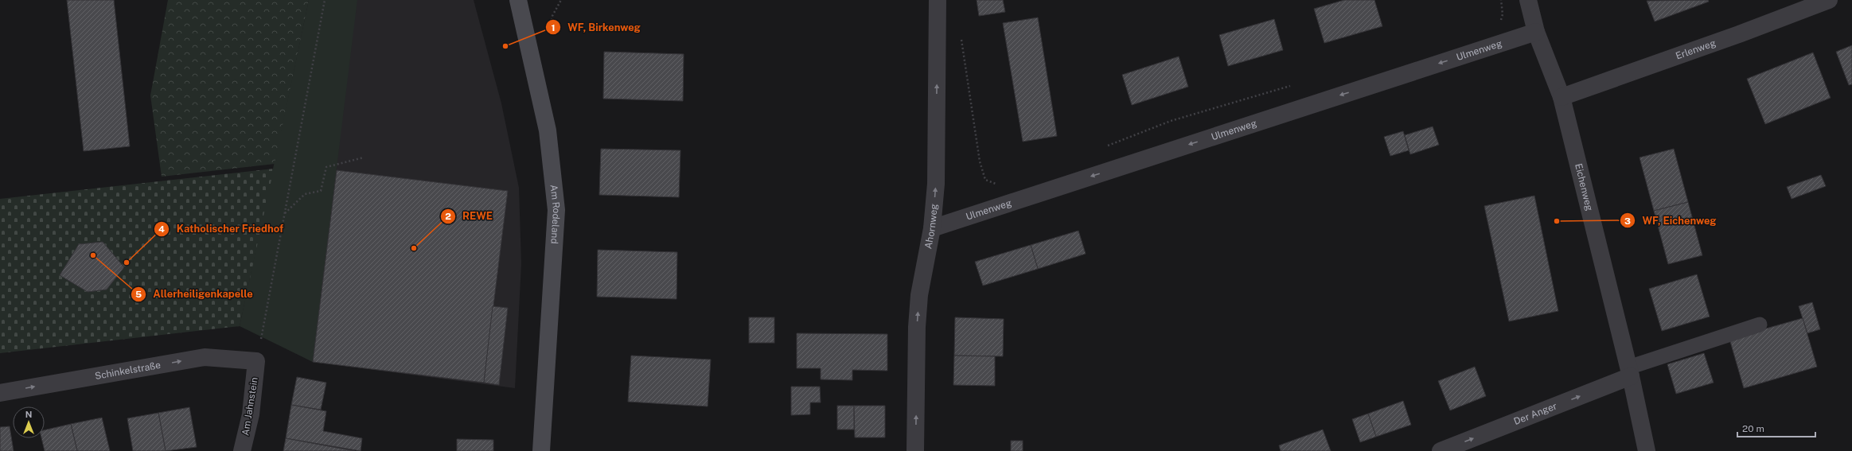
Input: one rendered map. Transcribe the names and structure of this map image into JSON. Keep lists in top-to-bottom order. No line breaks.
{"streets":{"street":["Ulmenweg","Erlenweg","Eichenweg","Am Rodeland","Ahornweg","Schinkelstraße","Am Jahnstein","Der Anger"]},"crossings":[["Ulmenweg","Eichenweg"],["Ulmenweg","Ahornweg"],["Erlenweg","Eichenweg"],["Eichenweg","Der Anger"],["Schinkelstraße","Am Jahnstein"]],"one_way":["Ulmenweg","Ahornweg","Schinkelstraße","Der Anger"],"places":["WF, Birkenweg","WF, Eichenweg","REWE","Allerheiligenkapelle","Katholischer Friedhof"],"scale_bar":"20 m","north":"top"}
